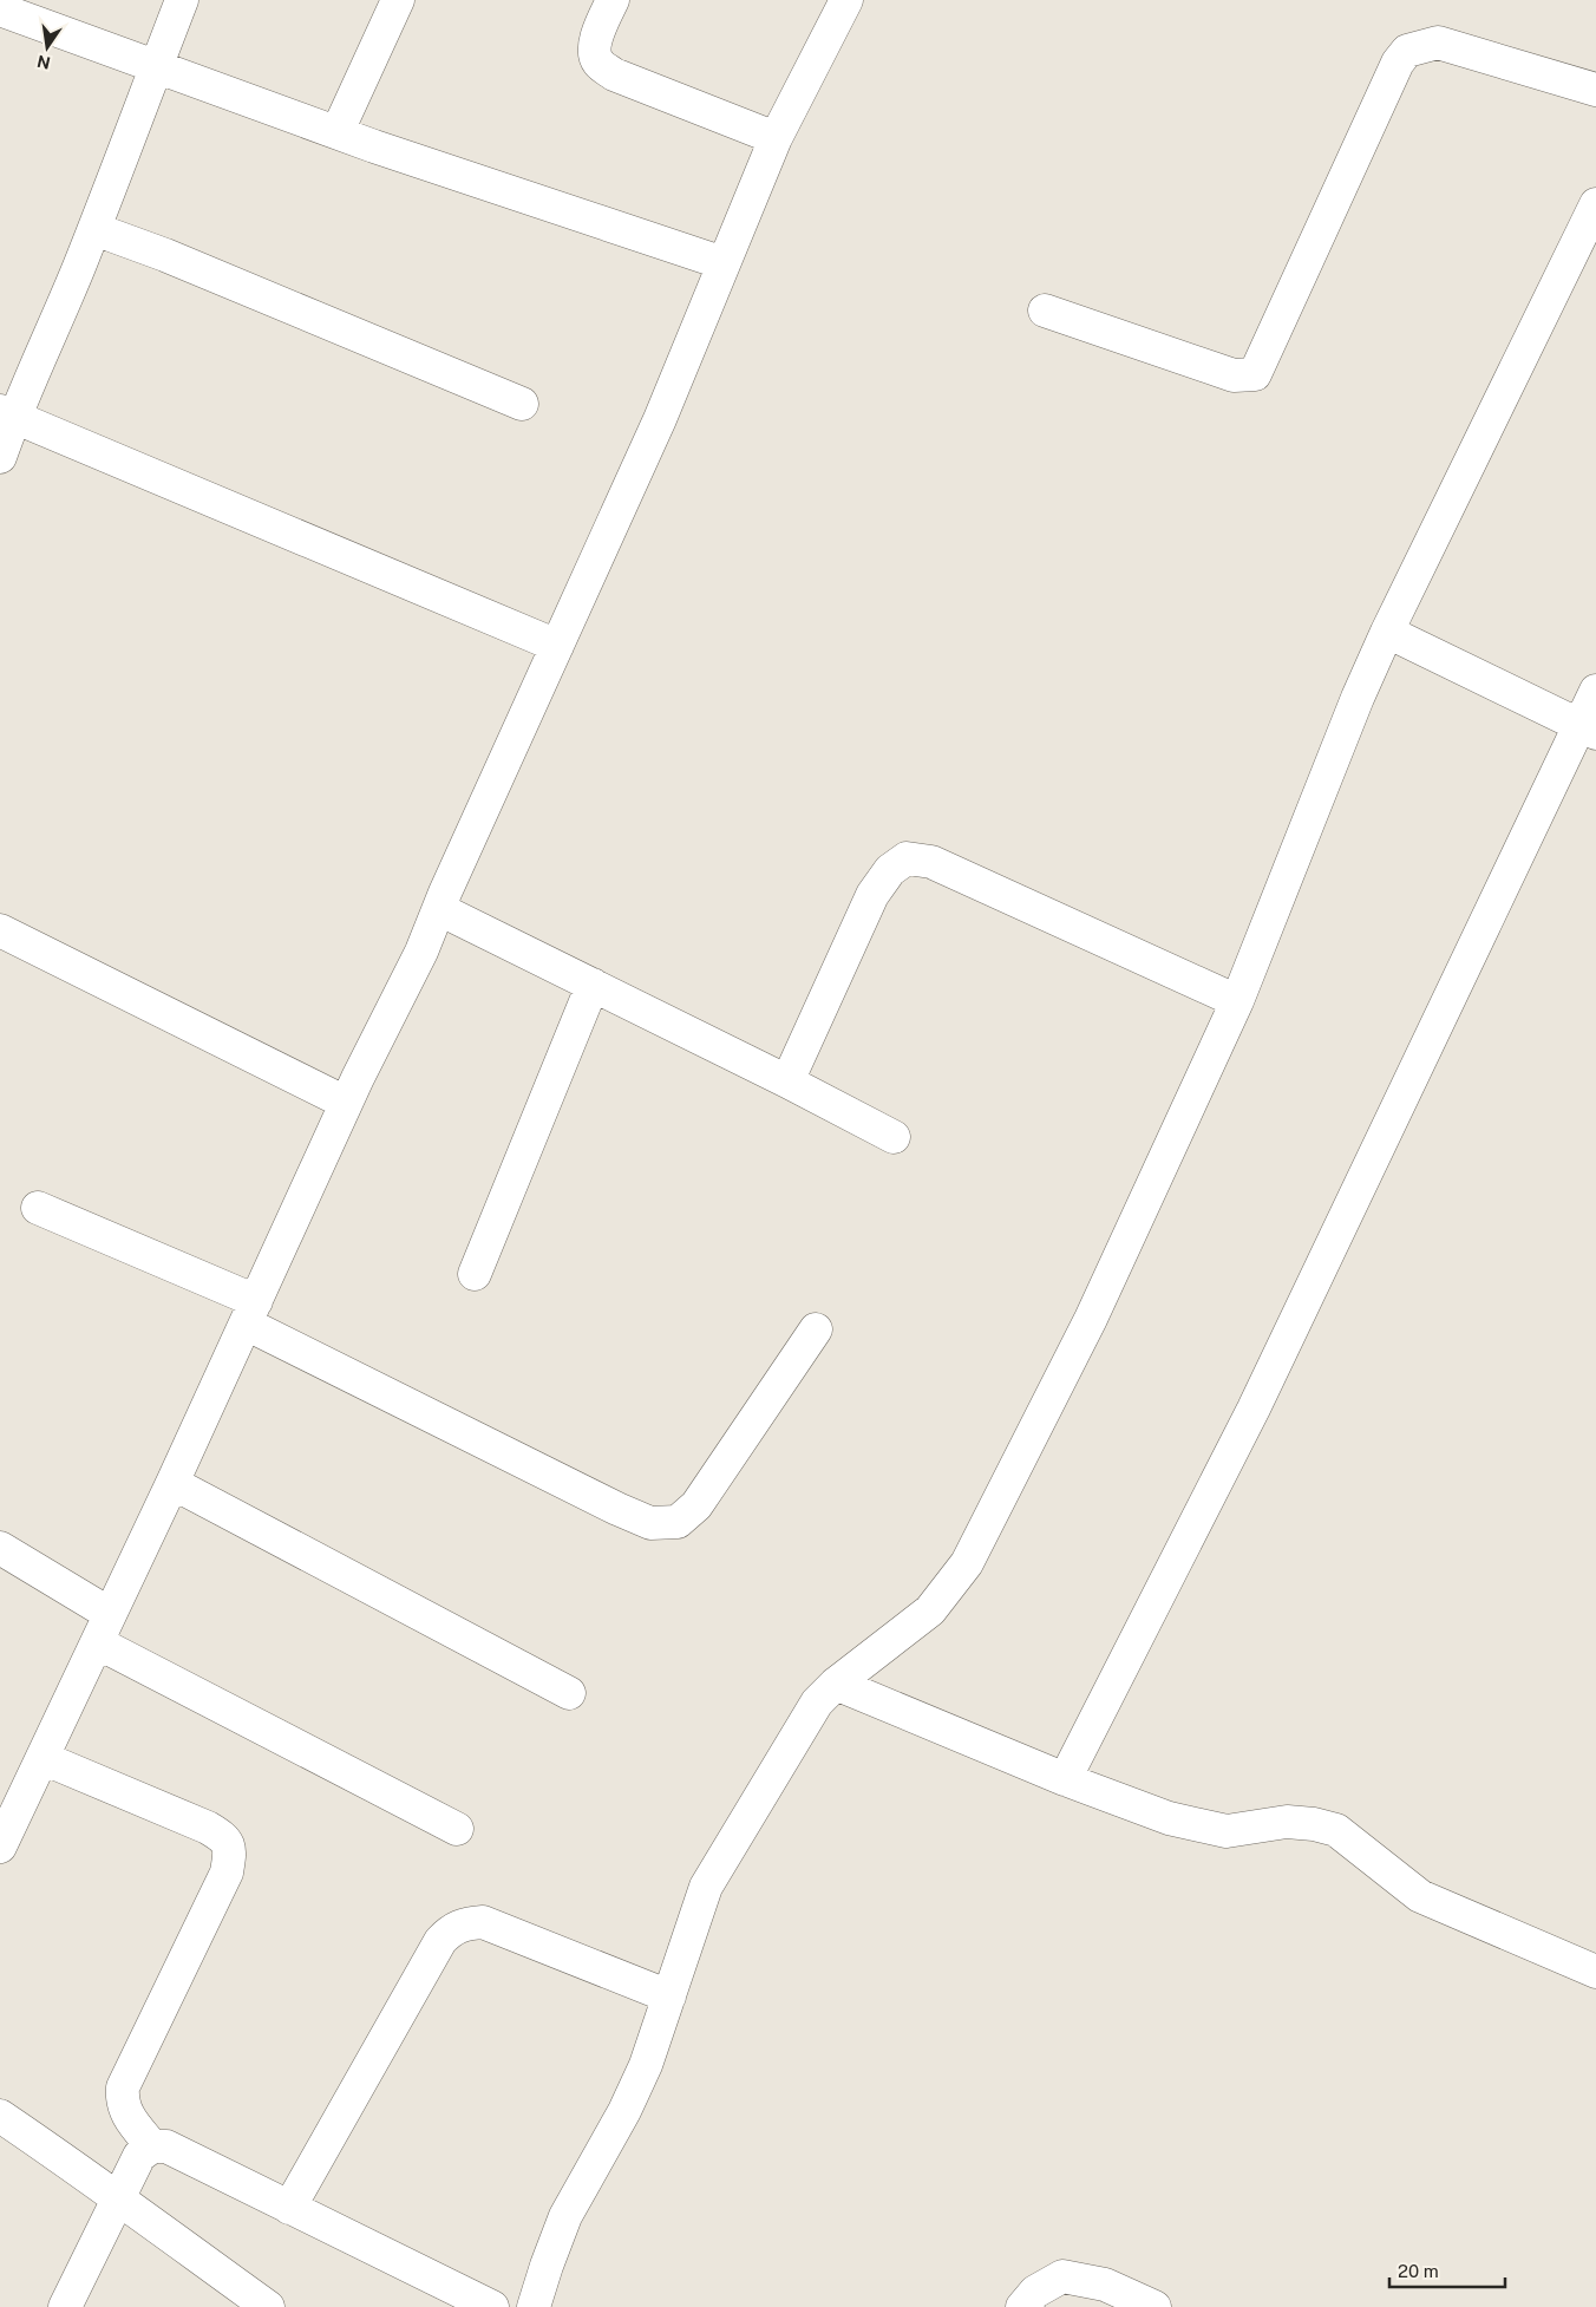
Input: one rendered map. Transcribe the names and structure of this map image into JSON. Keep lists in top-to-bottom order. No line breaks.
{"scale_bar":"20 m","north":"bottom"}
